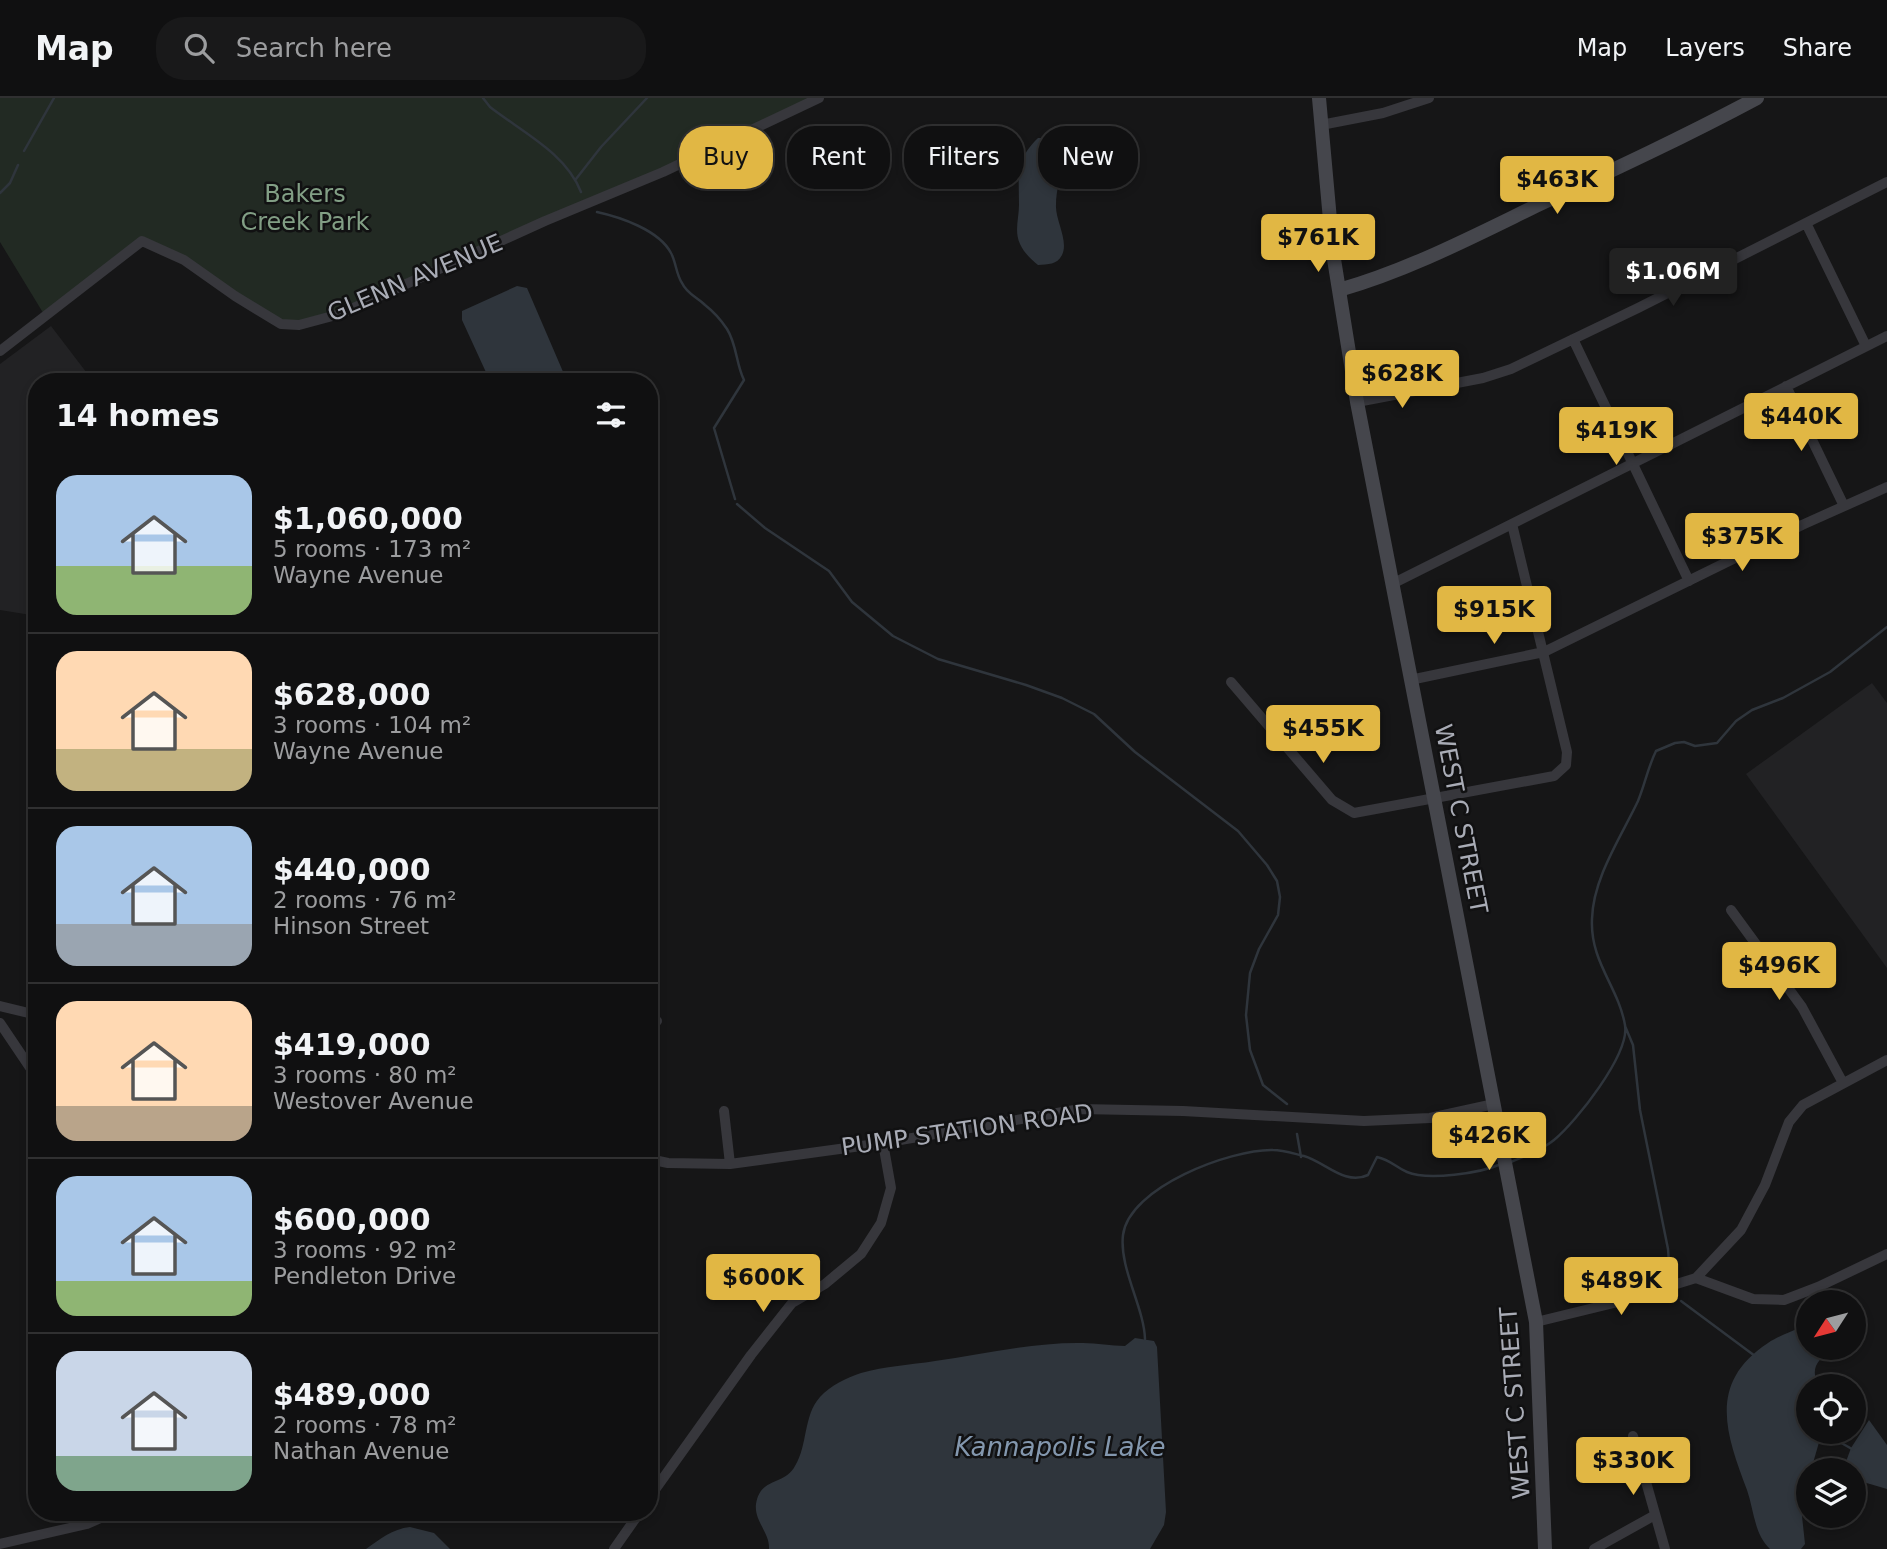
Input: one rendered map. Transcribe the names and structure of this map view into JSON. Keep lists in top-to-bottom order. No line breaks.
{"streets":{"main road":["WEST C STREET"],"street":["GLENN AVENUE","PUMP STATION ROAD"]},"crossings":[["WEST C STREET","PUMP STATION ROAD"]],"water":["Kannapolis Lake"],"parks":["Bakers Creek Park"],"north":"bottom left","page":{"header":"Map","search":"Search here","nav":["Map","Layers","Share"],"chip":["Buy","Rent","Filters","New"],"price":["$463K","$761K","$1.06M","$628K","$440K","$419K","$375K","$915K","$455K","$496K","$426K","$600K","$489K","$330K"],"heading":"14 homes","list":[{"name":"$1,060,000","note":"5 rooms · 173 m² · Wayne Avenue"},{"name":"$628,000","note":"3 rooms · 104 m² · Wayne Avenue"},{"name":"$440,000","note":"2 rooms · 76 m² · Hinson Street"},{"name":"$419,000","note":"3 rooms · 80 m² · Westover Avenue"},{"name":"$600,000","note":"3 rooms · 92 m² · Pendleton Drive"},{"name":"$489,000","note":"2 rooms · 78 m² · Nathan Avenue"}]}}
